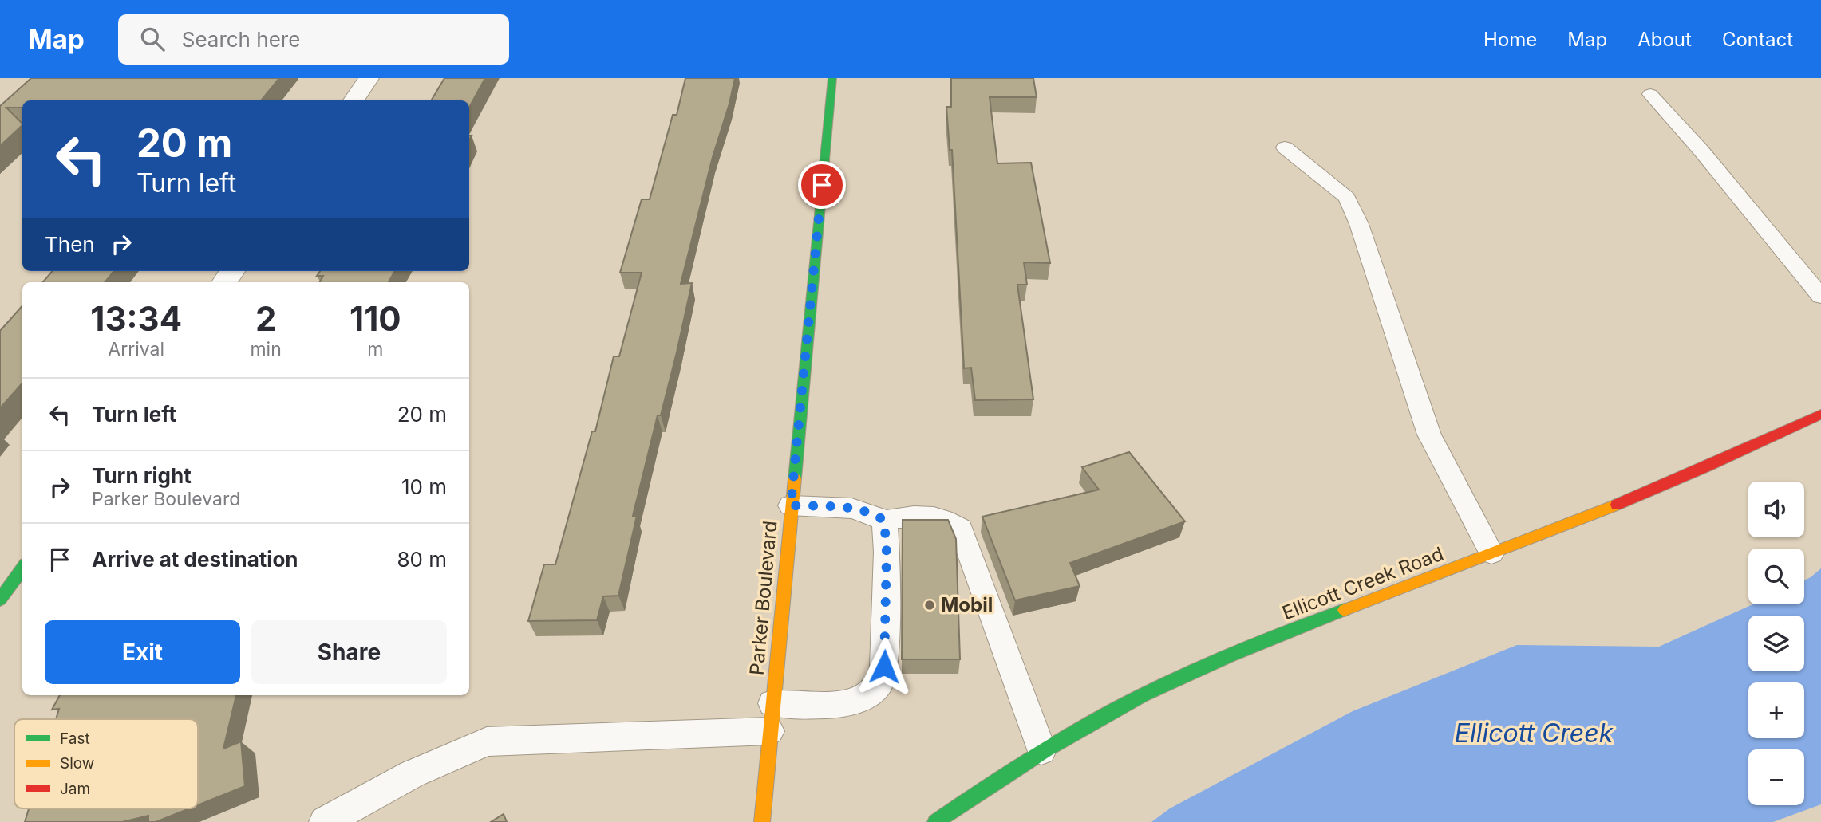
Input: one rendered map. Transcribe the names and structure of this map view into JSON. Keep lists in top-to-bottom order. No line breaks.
{"streets":{"street":["Ellicott Creek Road","Parker Boulevard"]},"water":["Ellicott Creek"],"places":["Mobil"],"legend":["Fast","Slow","Jam"],"page":{"header":"Map","search":"Search here","nav":["Home","Map","About","Contact"],"turn":["20 m","Turn left"],"then":"Then","eta":["13:34","Arrival","2","min","110","m"],"list":[{"name":"Turn left","value":"20 m"},{"name":"Turn right","note":"Parker Boulevard","value":"10 m"},{"name":"Arrive at destination","value":"80 m"}],"map_buttons":["+","−"],"buttons":["Exit","Share"]}}
